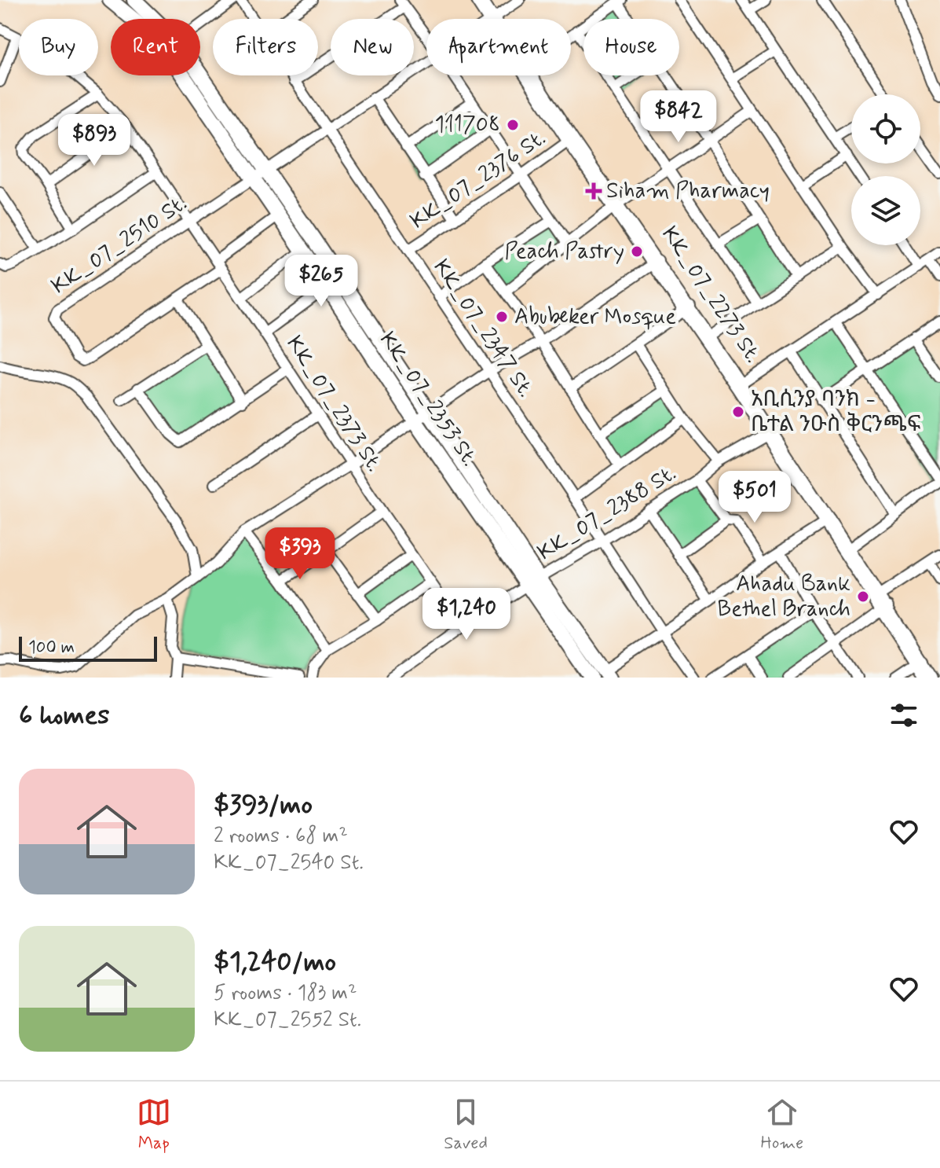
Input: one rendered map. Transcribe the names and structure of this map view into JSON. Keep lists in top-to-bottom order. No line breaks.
{"streets":{"main road":["KK_07_2273 St."],"street":["KK_07_2376 St.","KK_07_2510 St.","KK_07_2347 St.","KK_07_2353 St.","KK_07_2373 St.","KK_07_2388 St."]},"crossings":[["KK_07_2376 St.","KK_07_2273 St."],["KK_07_2376 St.","KK_07_2347 St."],["KK_07_2510 St.","KK_07_2273 St."],["KK_07_2510 St.","KK_07_2347 St."],["KK_07_2510 St.","KK_07_2353 St."],["KK_07_2510 St.","KK_07_2373 St."],["KK_07_2273 St.","KK_07_2388 St."],["KK_07_2347 St.","KK_07_2388 St."],["KK_07_2353 St.","KK_07_2388 St."],["KK_07_2373 St.","KK_07_2388 St."]],"places":{"other":["111708","Peach Pastry","Abubeker Mosque","አቢሲንያ ባንክ - ቤተል ንዑስ ቅርንጫፍ","Ahadu Bank Bethel Branch"],"health":["Siham Pharmacy"]},"scale_bar":"100 m","page":{"chip":["Buy","Rent","Filters","New","Apartment","House"],"price":["$842","$893","$265","$501","$393","$1,240"],"scale":"100 m","heading":"6 homes","list":[{"name":"$393/mo","note":"2 rooms · 68 m² · KK_07_2540 St."},{"name":"$1,240/mo","note":"5 rooms · 183 m² · KK_07_2552 St."}],"tabs":["Map","Saved","Home"]}}
